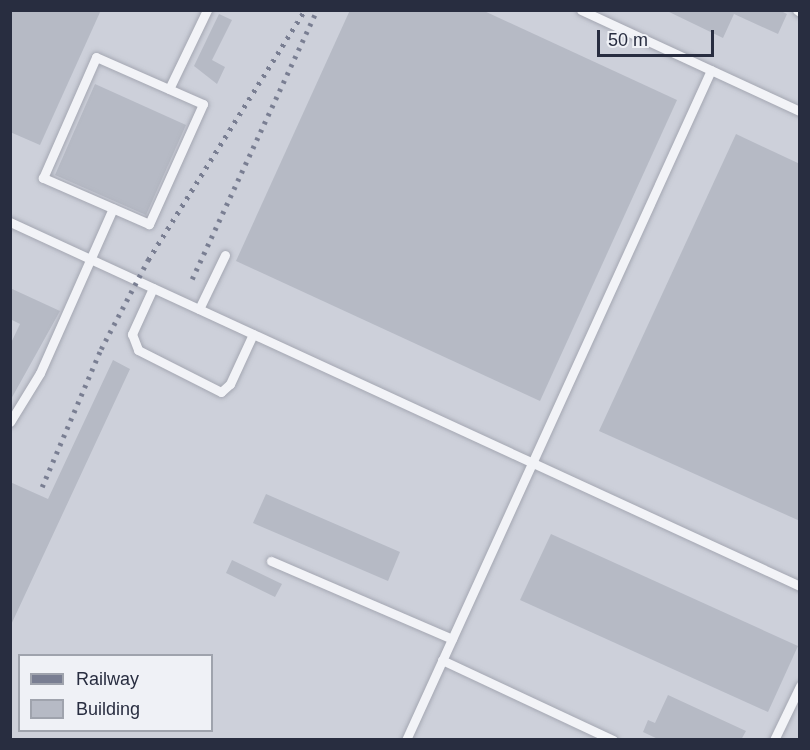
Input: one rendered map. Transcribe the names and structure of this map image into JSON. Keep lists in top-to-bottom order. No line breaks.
{"legend":["Railway","Building"],"scale_bar":"50 m"}
